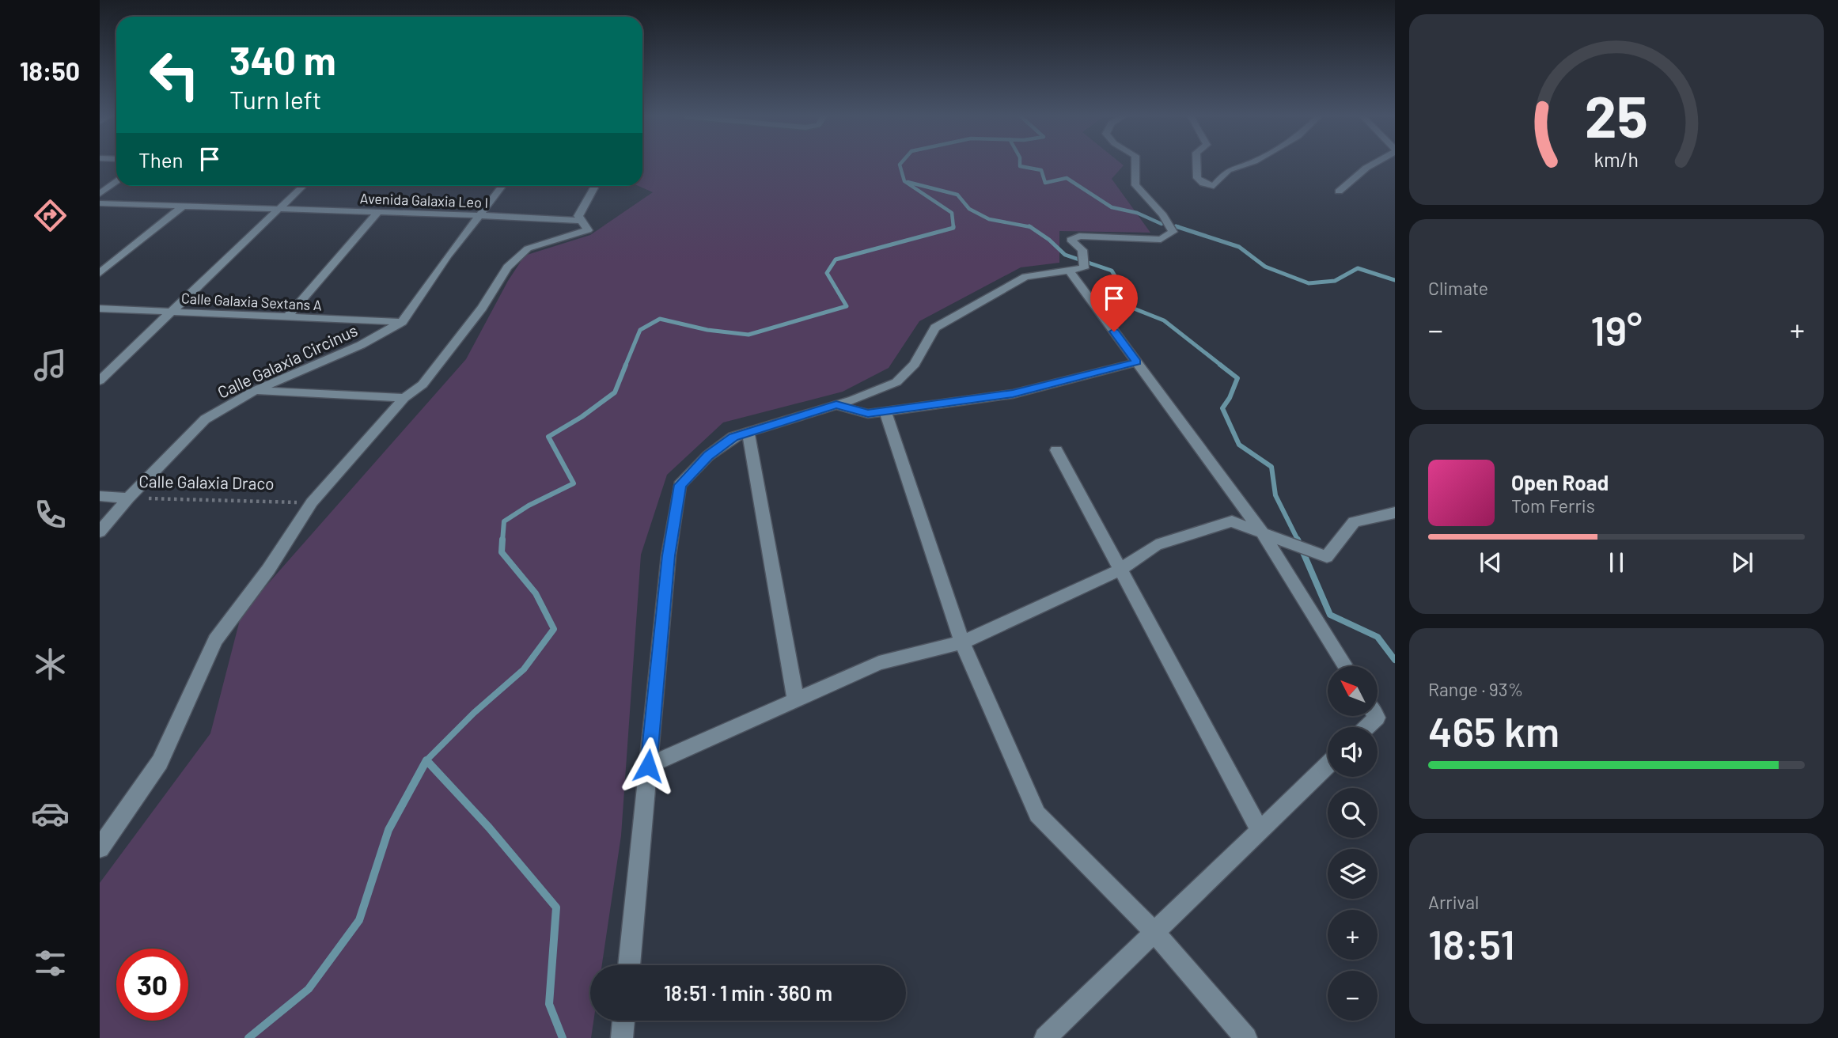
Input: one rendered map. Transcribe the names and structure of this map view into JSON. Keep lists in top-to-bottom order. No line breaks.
{"streets":{"street":["Avenida Galaxia Leo I","Calle Galaxia Sextans A","Calle Galaxia Circinus","Calle Galaxia Draco"]},"crossings":[["Calle Galaxia Sextans A","Calle Galaxia Circinus"],["Calle Galaxia Circinus","Calle Galaxia Draco"]],"north":"top left","page":{"tabs":"18:50","turn":["340 m","Turn left"],"then":"Then","tile":["Climate",["Range · 93%","465 km"],["Arrival","18:51"]],"heat":["−","19°","+"],"song":["Open Road","Tom Ferris"],"map_buttons":["+","−"],"limit":"30","trip":"18:51 · 1 min · 360 m","gauge":["25","km/h"]}}
